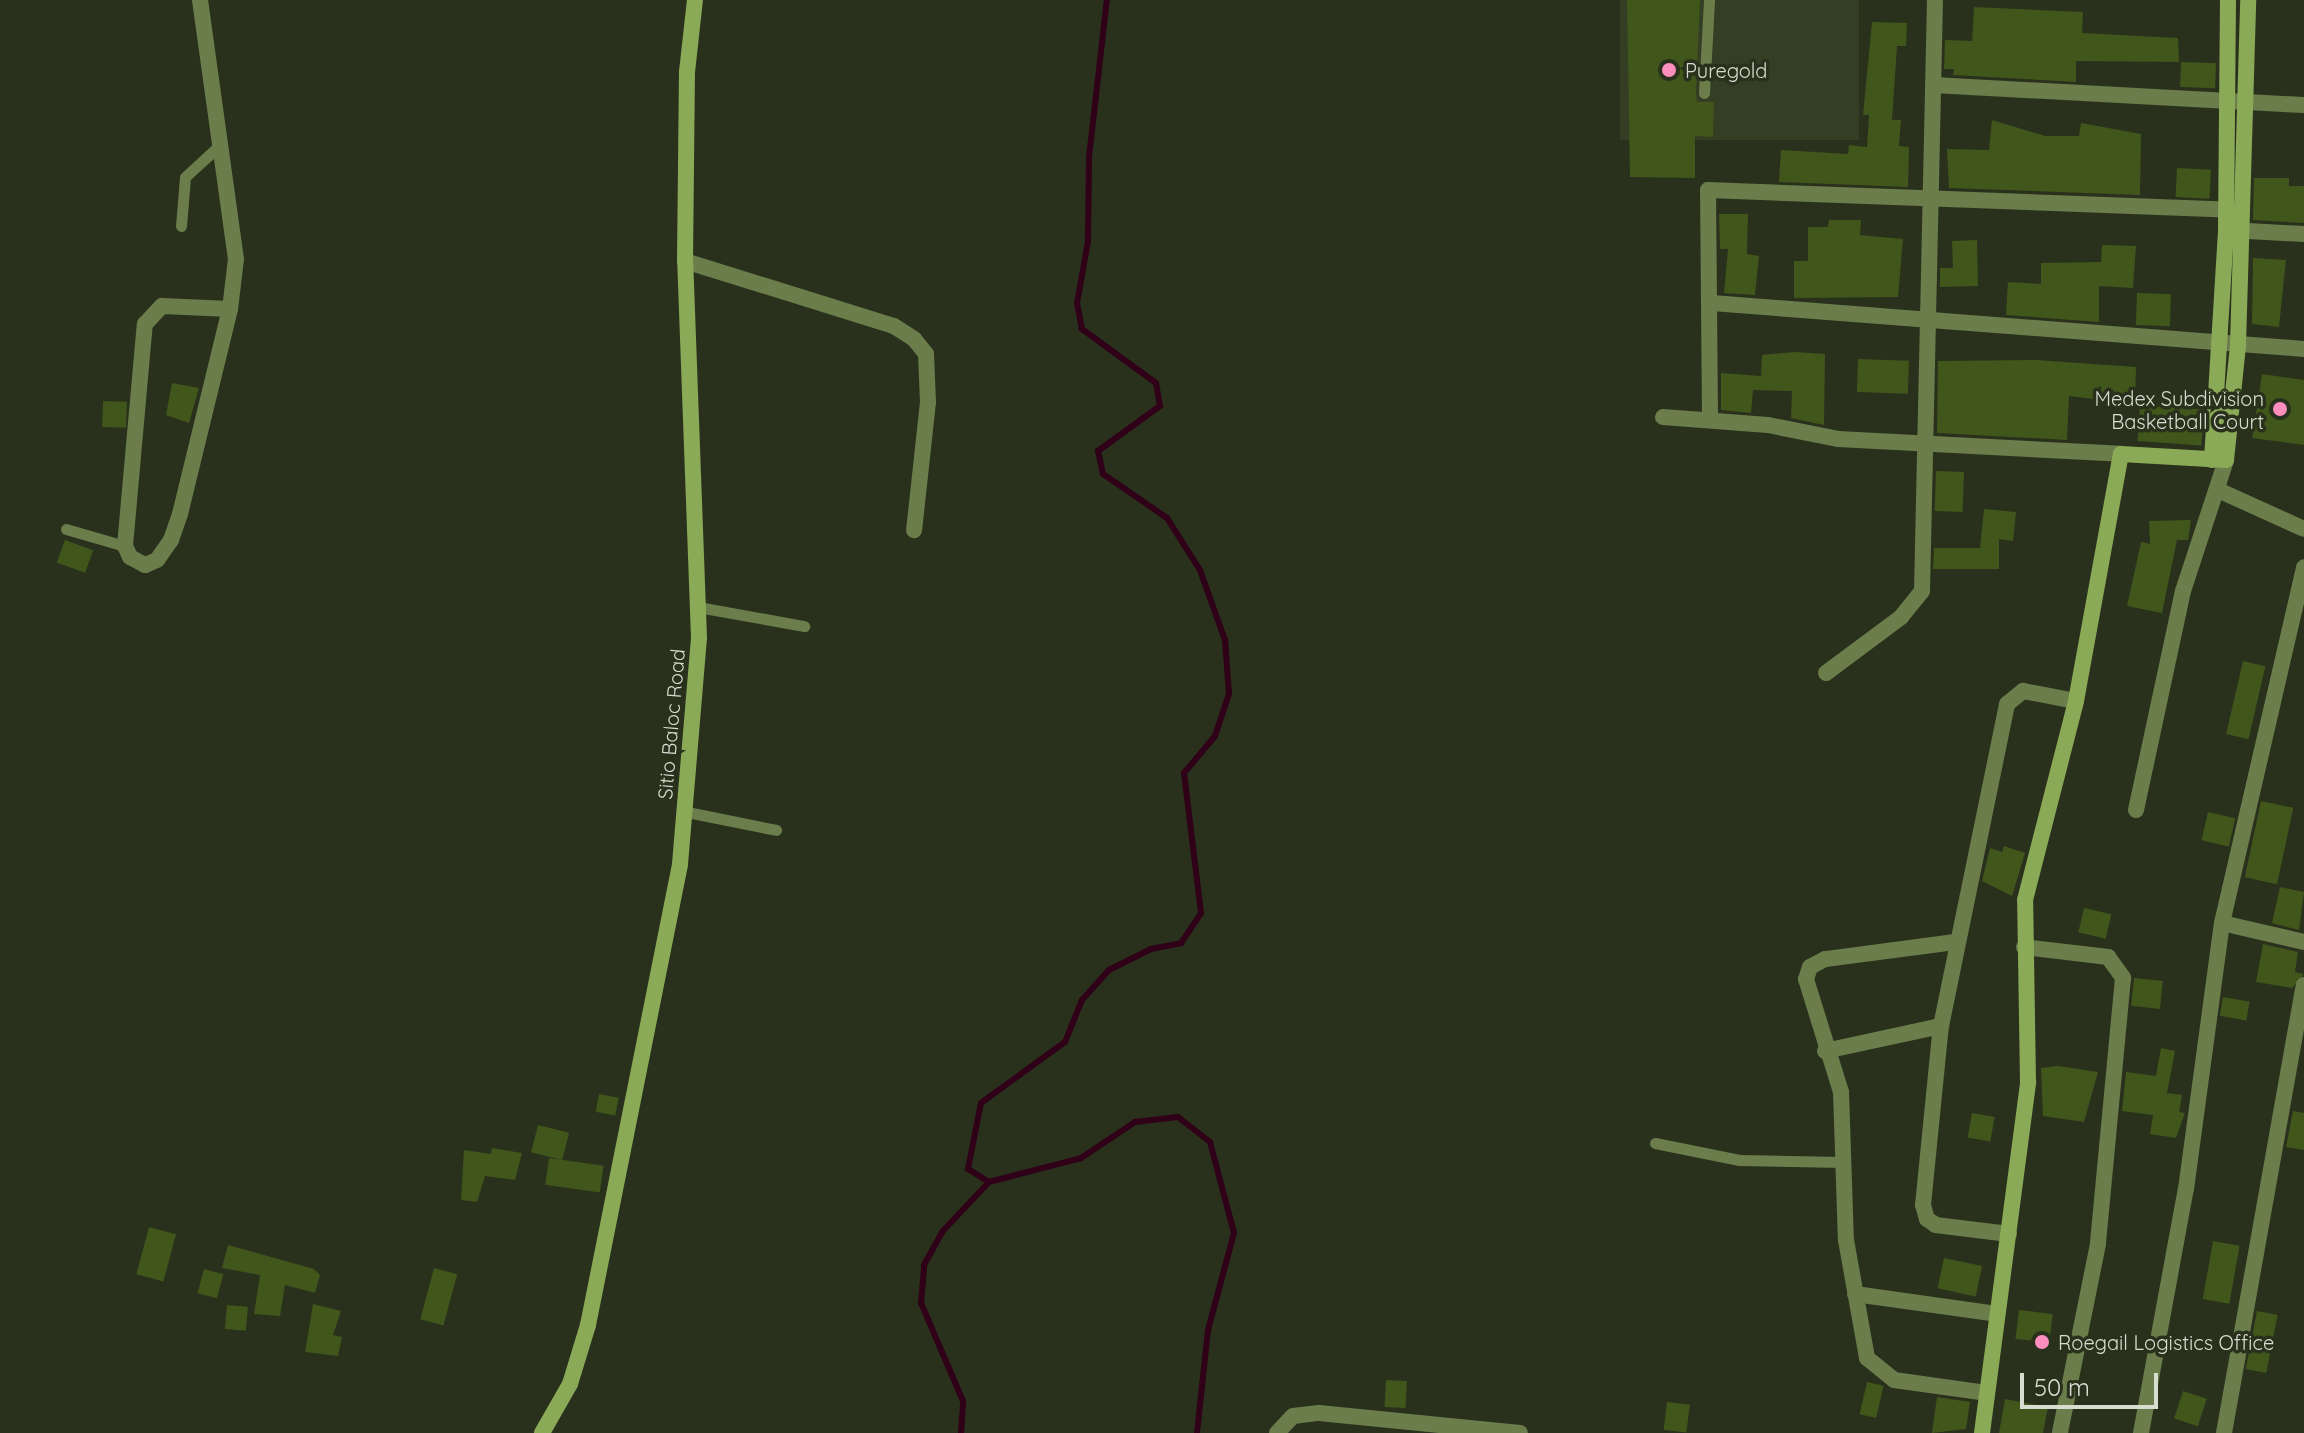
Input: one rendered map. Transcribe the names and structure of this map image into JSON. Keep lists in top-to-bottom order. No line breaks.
{"streets":{"street":["Sitio Baloc Road"]},"places":["Puregold","Medex Subdivision Basketball Court","Roegail Logistics Office"],"scale_bar":"50 m"}
